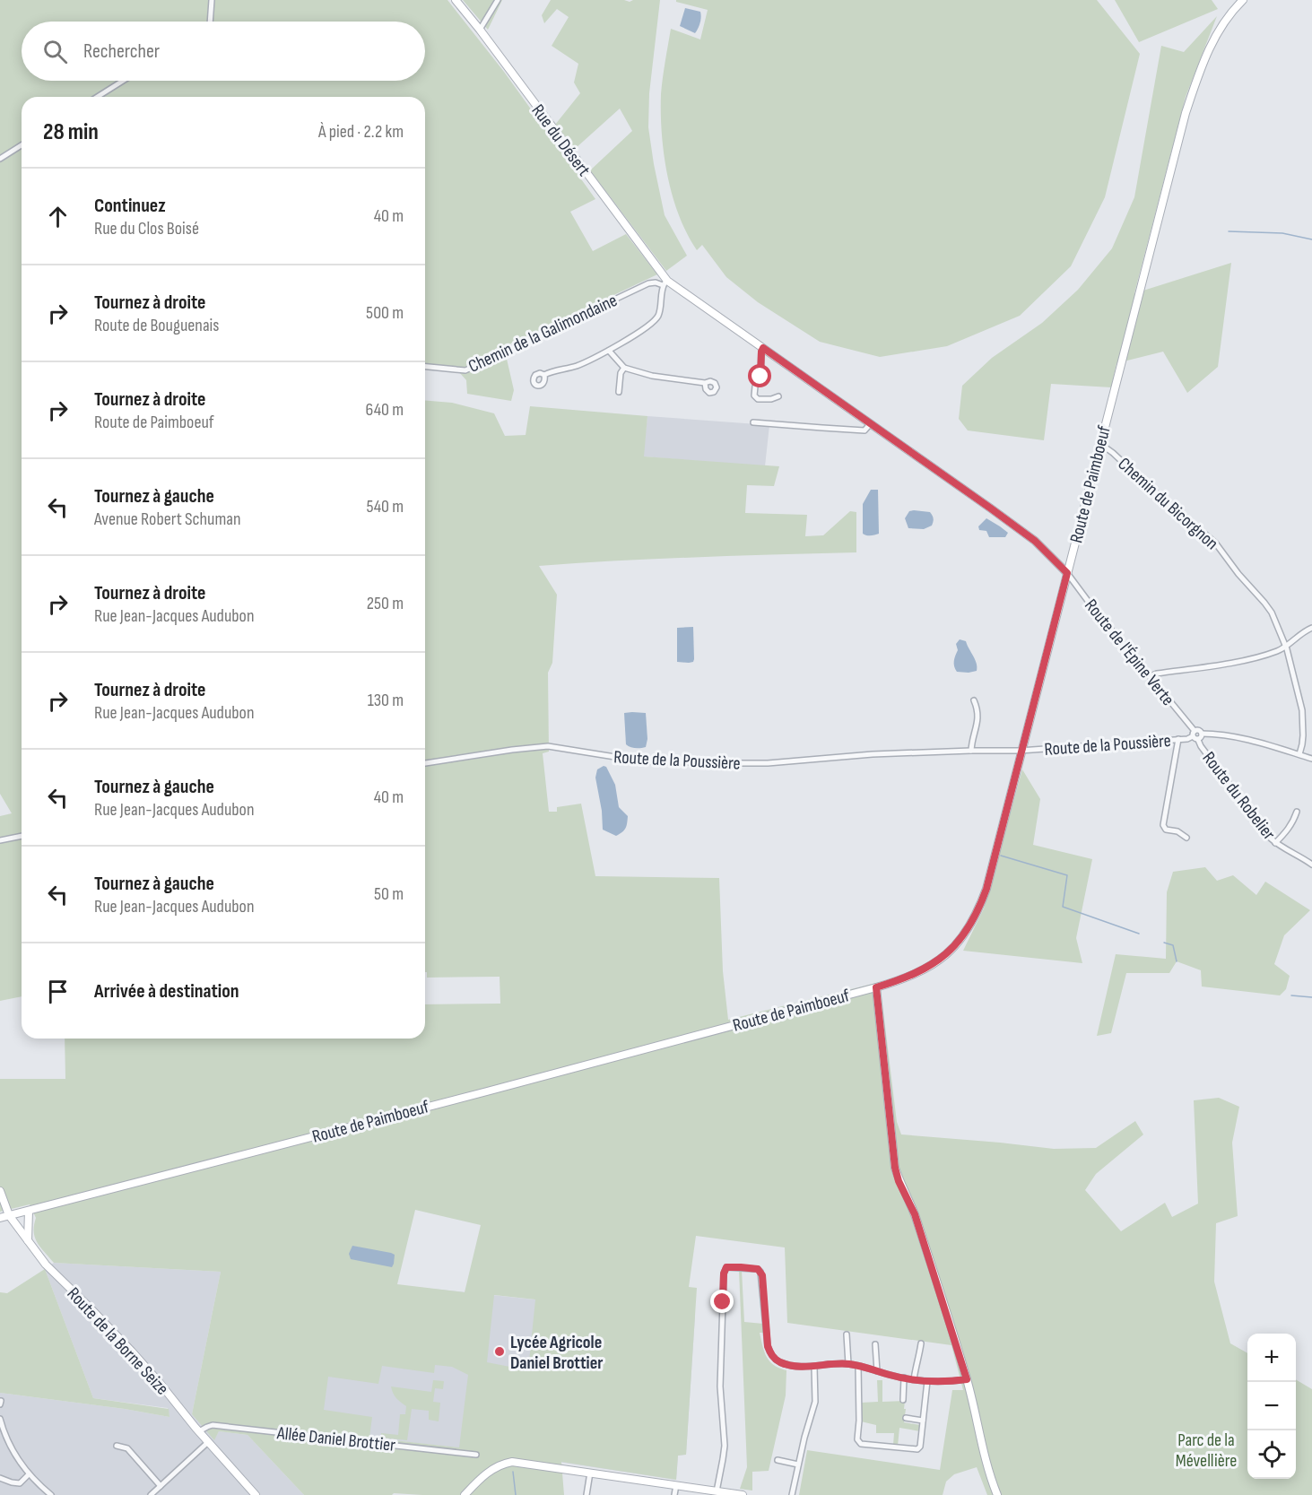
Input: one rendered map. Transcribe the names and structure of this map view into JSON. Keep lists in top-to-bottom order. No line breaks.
{"streets":{"street":["Rue du Désert","Chemin de la Galimondaine","Route de Paimboeuf","Chemin du Bicorgnon","Route de l'Épine Verte","Route de la Poussière","Route du Robelier","Route de la Borne Seize","Allée Daniel Brottier"]},"crossings":[["Rue du Désert","Chemin de la Galimondaine"],["Rue du Désert","Route de Paimboeuf"],["Rue du Désert","Route de l'Épine Verte"],["Route de Paimboeuf","Chemin du Bicorgnon"],["Route de Paimboeuf","Route de l'Épine Verte"],["Route de Paimboeuf","Route de la Poussière"],["Route de Paimboeuf","Route de la Borne Seize"],["Route de l'Épine Verte","Route de la Poussière"],["Route de l'Épine Verte","Route du Robelier"],["Route de la Poussière","Route du Robelier"],["Route de la Borne Seize","Allée Daniel Brottier"]],"parks":["Parc de la Mévellière"],"places":["Lycée Agricole Daniel Brottier"],"page":{"search":"Rechercher","heading":["28 min","À pied · 2.2 km"],"list":[["Continuez","Rue du Clos Boisé","40 m"],["Tournez à droite","Route de Bouguenais","500 m"],["Tournez à droite","Route de Paimboeuf","640 m"],["Tournez à gauche","Avenue Robert Schuman","540 m"],["Tournez à droite","Rue Jean-Jacques Audubon","250 m"],["Tournez à droite","Rue Jean-Jacques Audubon","130 m"],["Tournez à gauche","Rue Jean-Jacques Audubon","40 m"],["Tournez à gauche","Rue Jean-Jacques Audubon","50 m"],"Arrivée à destination"],"map_buttons":["+","−"]}}
